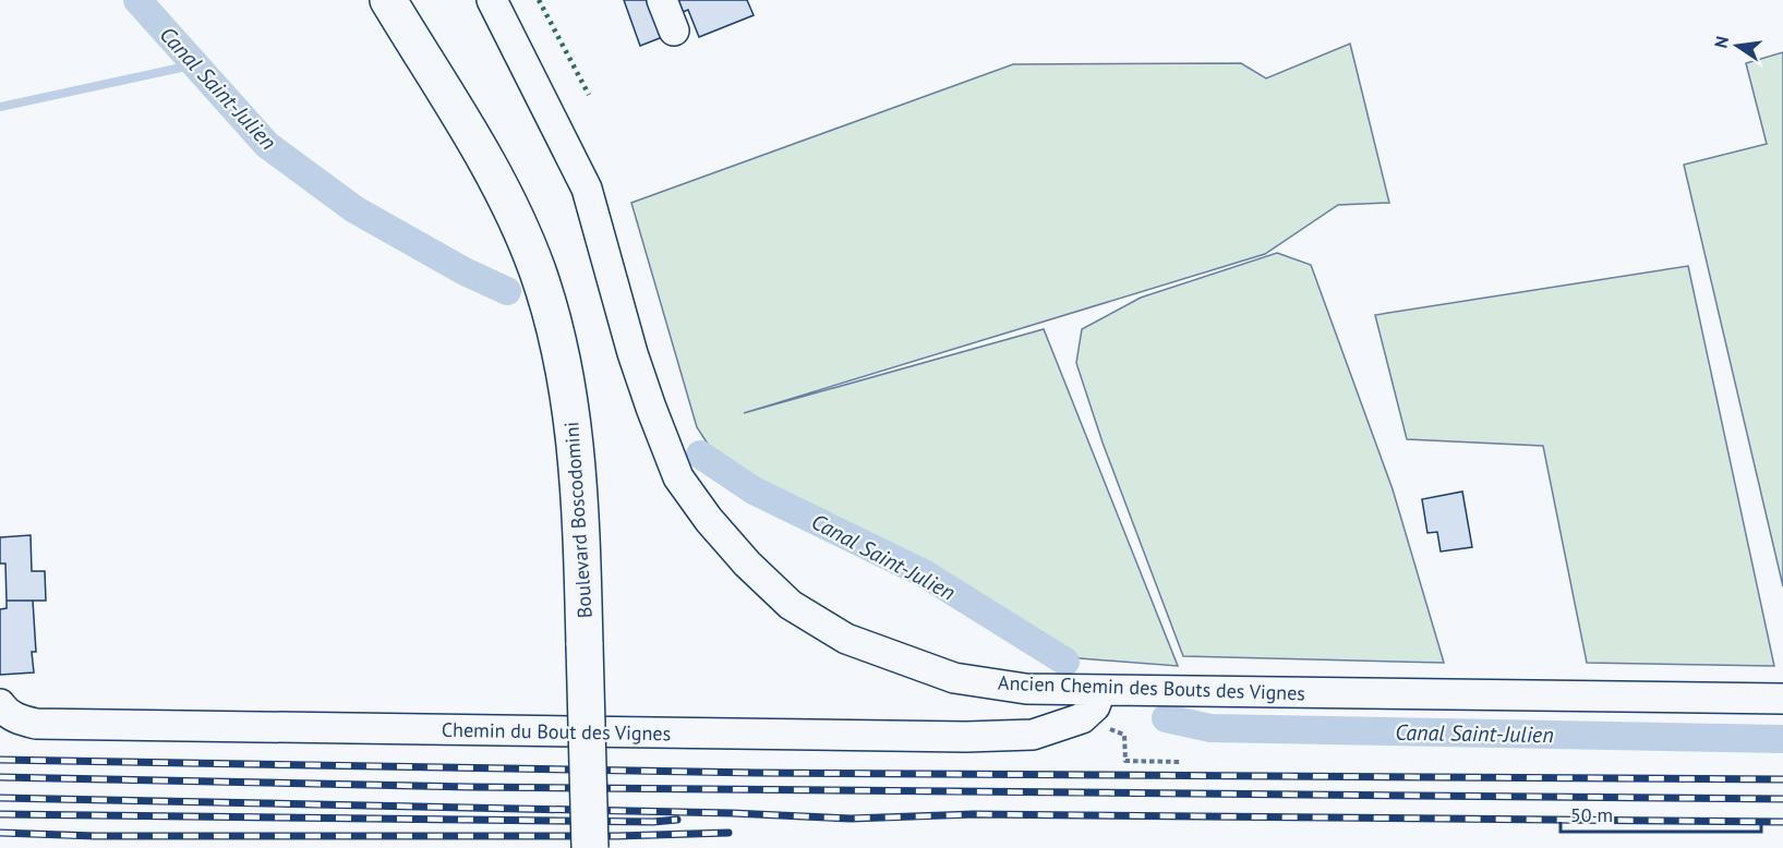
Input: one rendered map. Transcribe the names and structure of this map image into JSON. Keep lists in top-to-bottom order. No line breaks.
{"streets":{"main road":["Boulevard Boscodomini"],"street":["Ancien Chemin des Bouts des Vignes","Chemin du Bout des Vignes"]},"water":["Canal Saint-Julien"],"scale_bar":"50 m","north":"left"}
